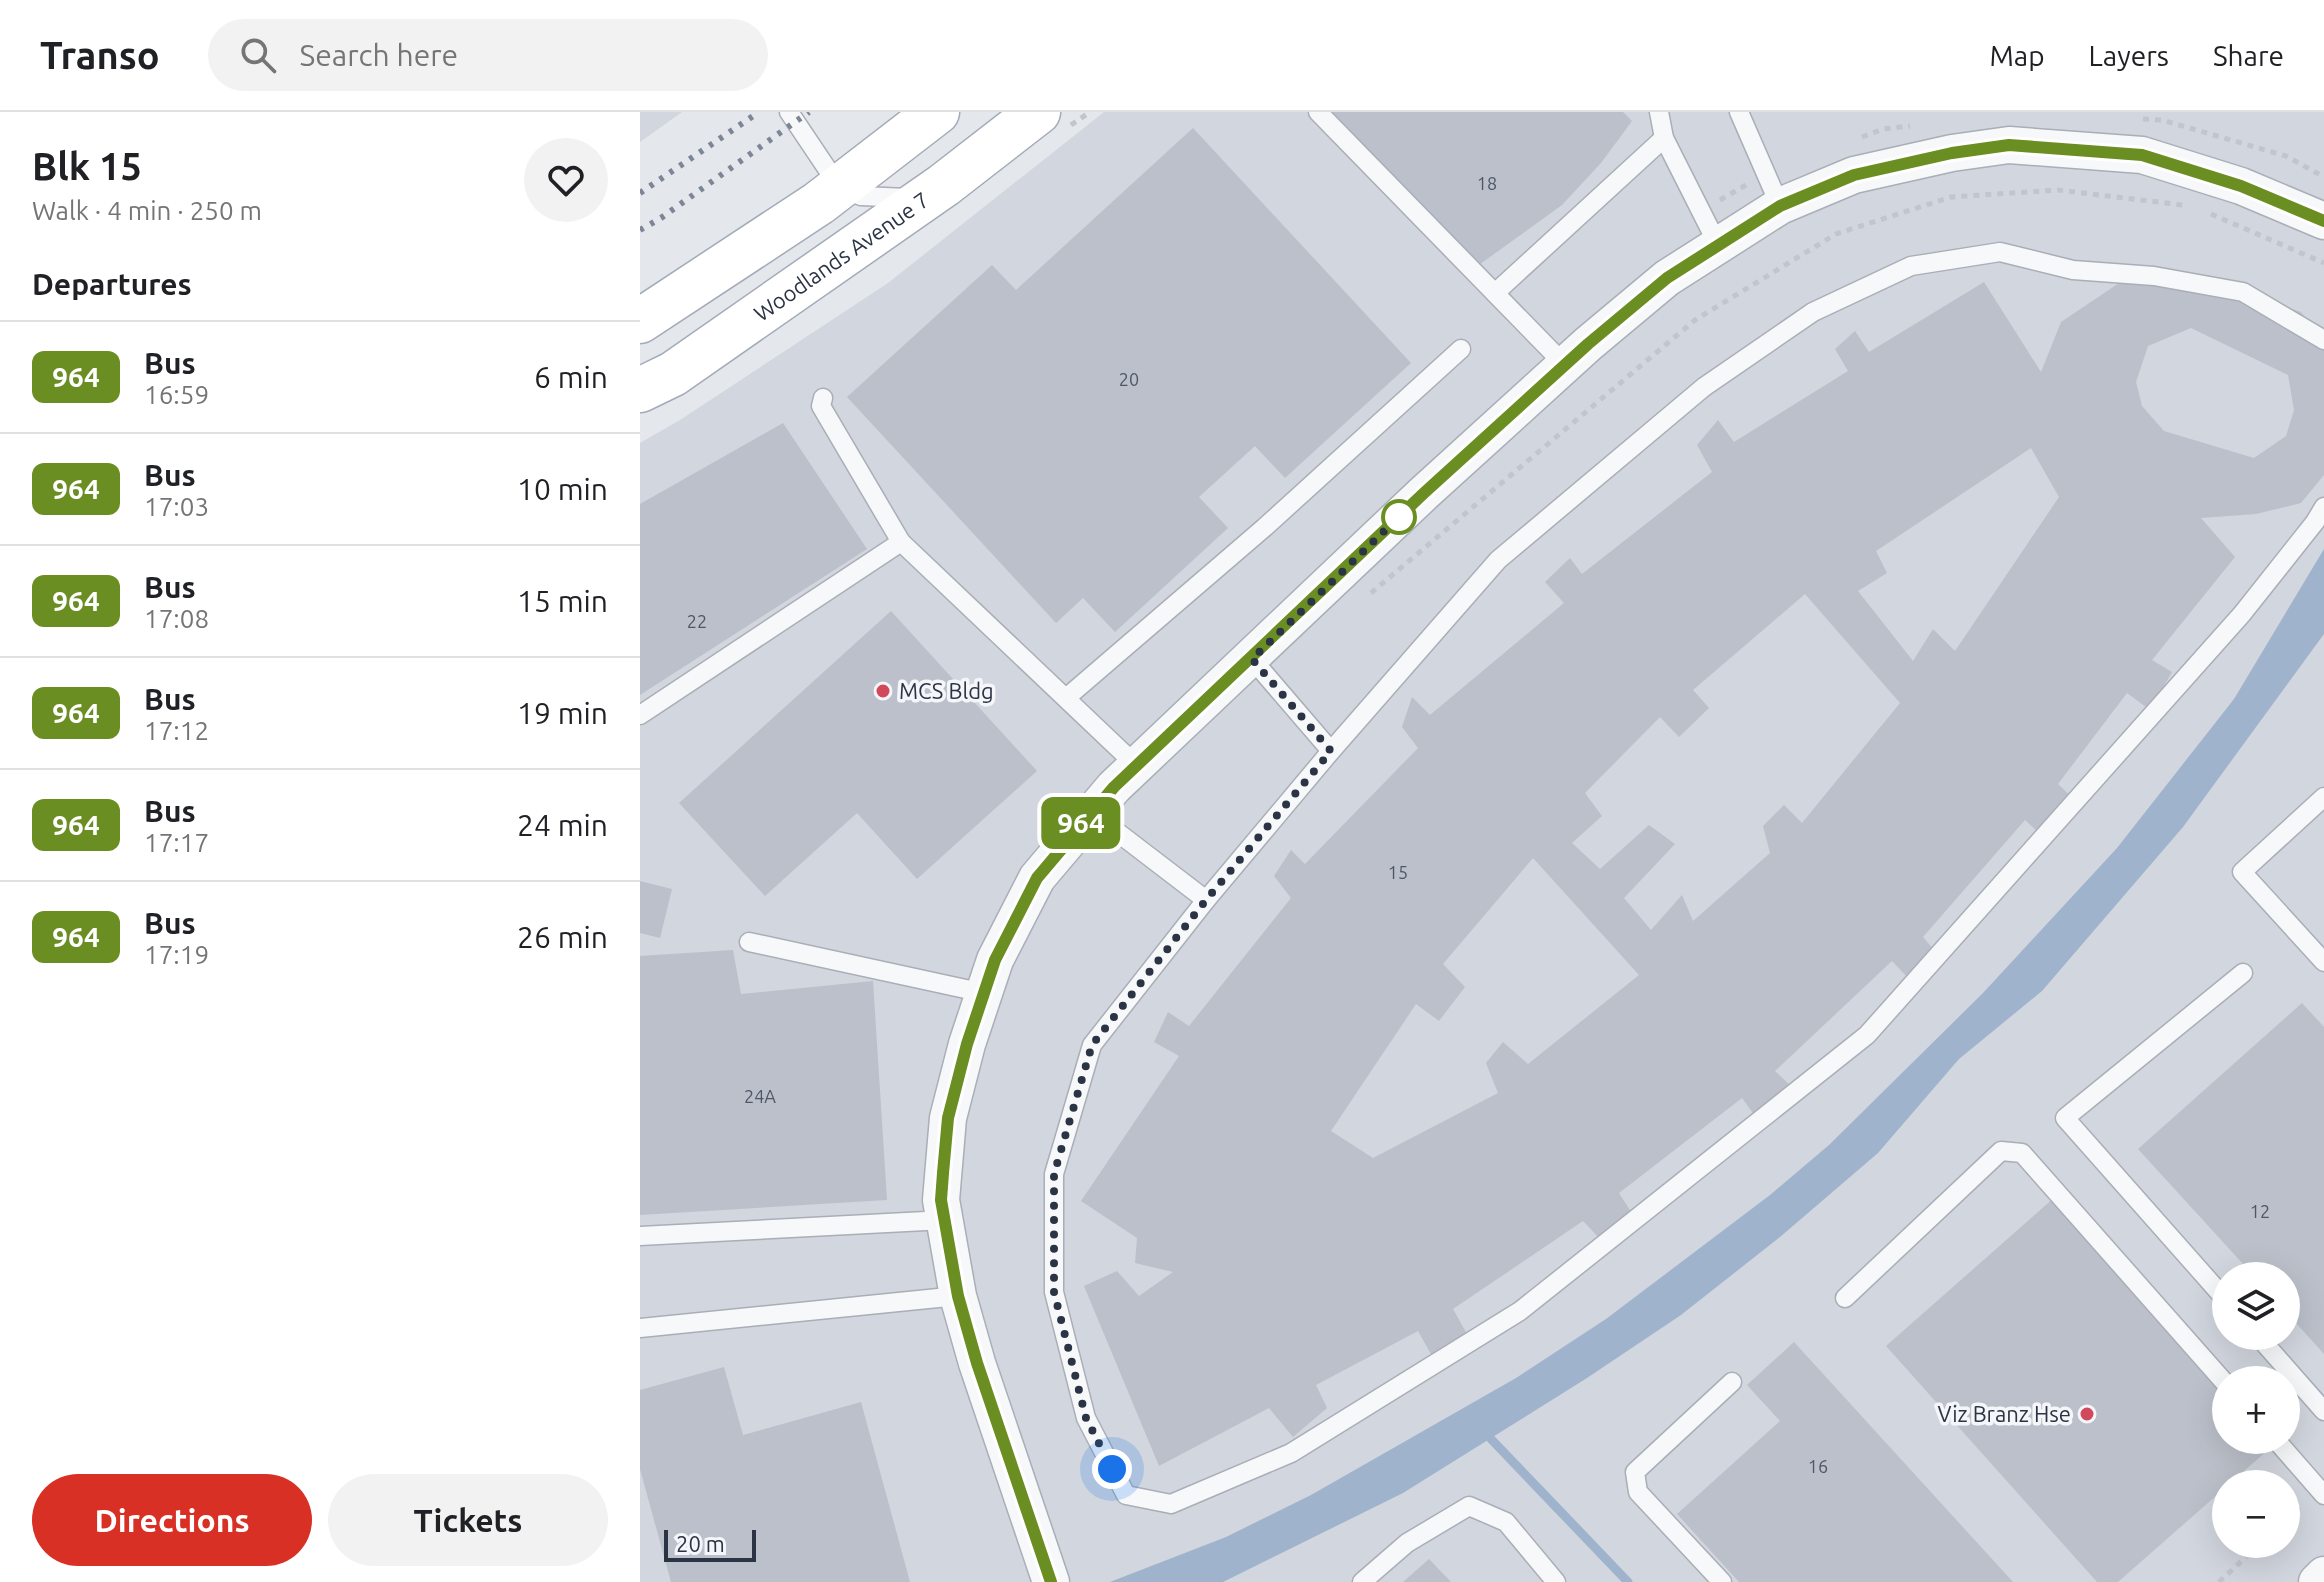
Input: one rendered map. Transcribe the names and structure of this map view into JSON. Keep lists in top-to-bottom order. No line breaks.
{"streets":{"main road":["Woodlands Avenue 7"]},"places":["MCS Bldg","Viz Branz Hse"],"lines":["bus line 964"],"house_numbers":["18","20","22","15","24A","12","16"],"scale_bar":"20 m","page":{"header":"Transo","search":"Search here","nav":["Map","Layers","Share"],"heading":[["Blk 15","Walk · 4 min · 250 m"],"Departures"],"on_map":"964","list":[{"mark":"964","name":"Bus","note":"16:59","value":"6 min"},{"mark":"964","name":"Bus","note":"17:03","value":"10 min"},{"mark":"964","name":"Bus","note":"17:08","value":"15 min"},{"mark":"964","name":"Bus","note":"17:12","value":"19 min"},{"mark":"964","name":"Bus","note":"17:17","value":"24 min"},{"mark":"964","name":"Bus","note":"17:19","value":"26 min"}],"map_buttons":["+","−"],"buttons":["Directions","Tickets"],"scale":"20 m"}}
